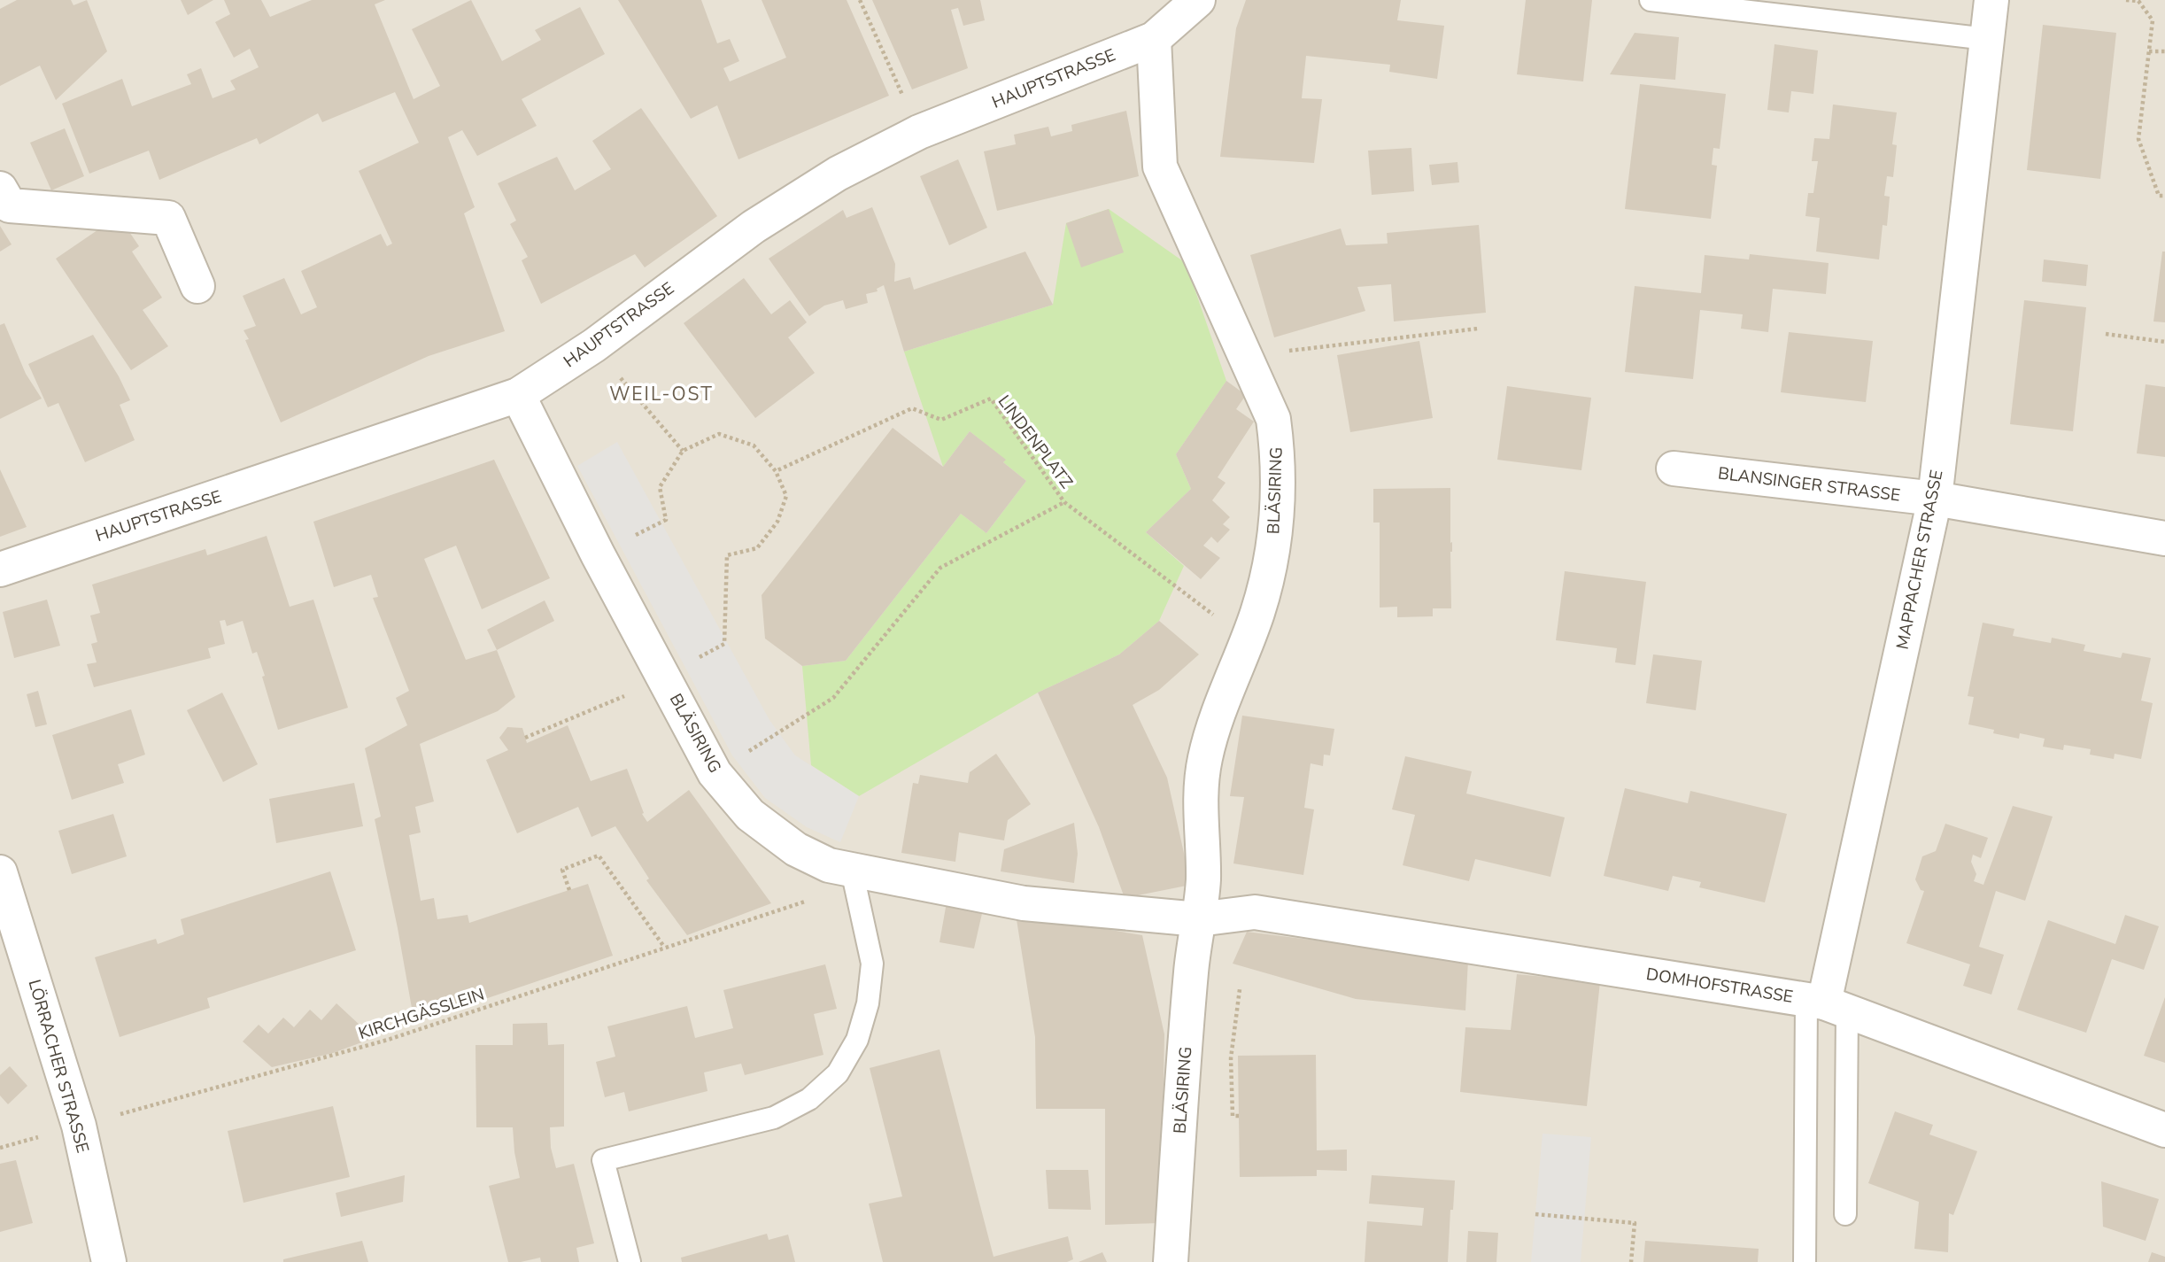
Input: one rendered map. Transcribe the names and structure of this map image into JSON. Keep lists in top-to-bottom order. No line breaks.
{"streets":{"street":["HAUPTSTRASSE","BLANSINGER STRASSE","BLÄSIRING","MAPPACHER STRASSE","DOMHOFSTRASSE","LÖRRACHER STRASSE"],"path":["LINDENPLATZ","KIRCHGÄSSLEIN"]},"crossings":[["HAUPTSTRASSE","BLÄSIRING"],["LINDENPLATZ","BLÄSIRING"],["BLANSINGER STRASSE","MAPPACHER STRASSE"],["BLÄSIRING","DOMHOFSTRASSE"],["BLÄSIRING","KIRCHGÄSSLEIN"],["MAPPACHER STRASSE","DOMHOFSTRASSE"],["KIRCHGÄSSLEIN","LÖRRACHER STRASSE"]],"districts":["WEIL-OST"]}
